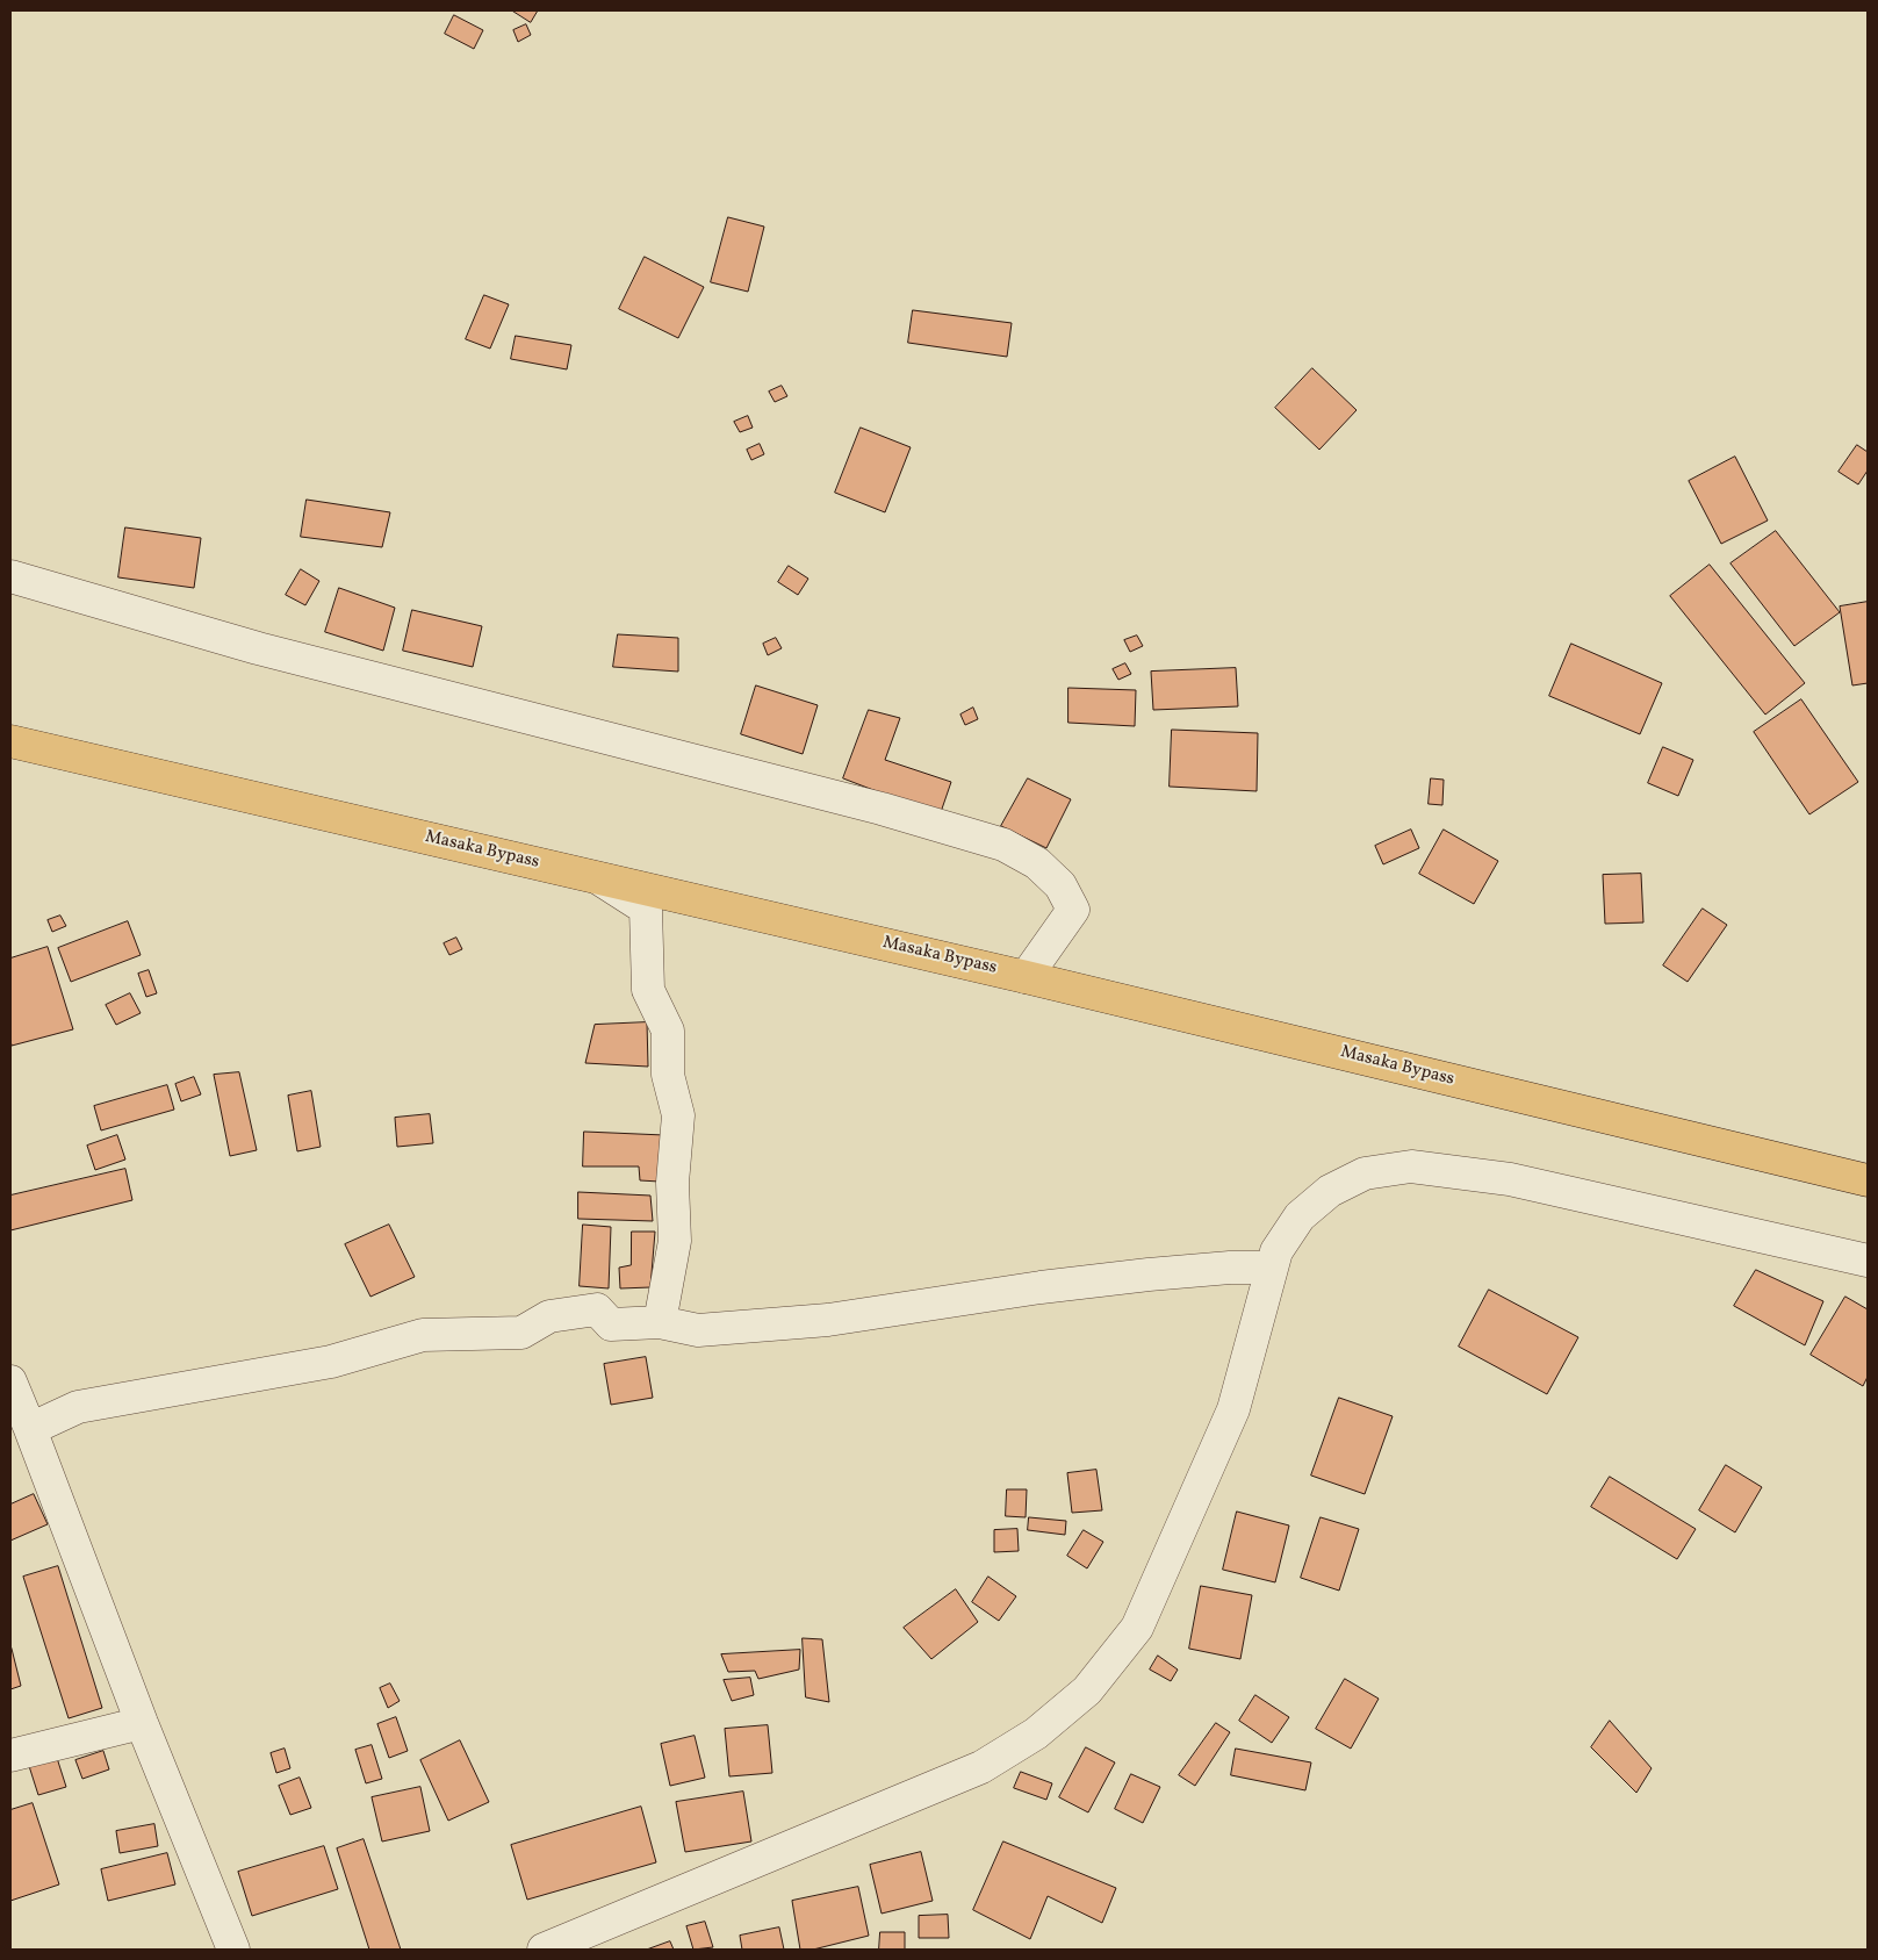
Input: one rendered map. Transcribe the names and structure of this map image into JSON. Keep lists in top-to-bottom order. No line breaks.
{"streets":{"highway":["Masaka Bypass"]}}
